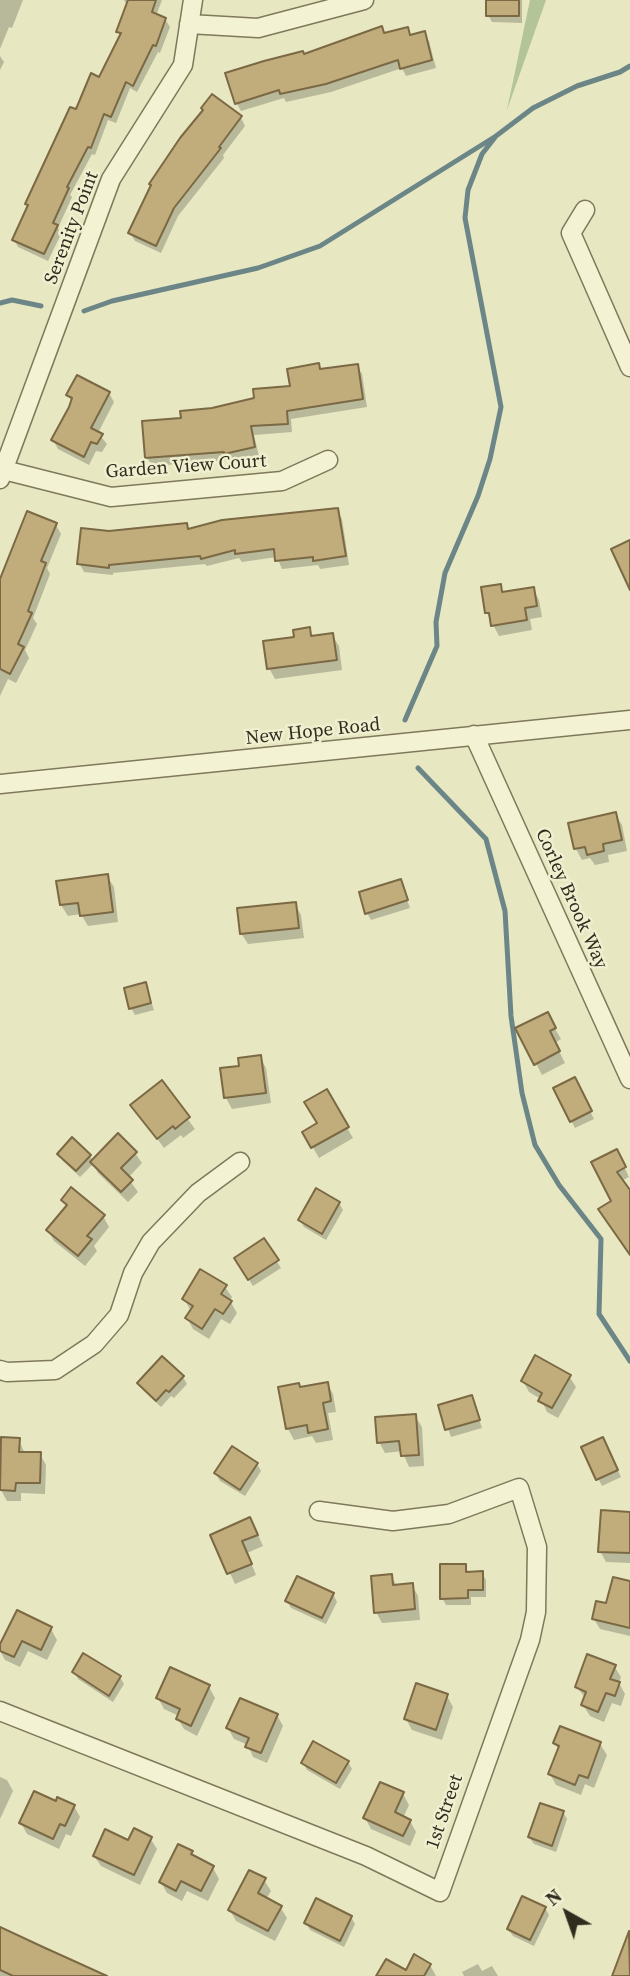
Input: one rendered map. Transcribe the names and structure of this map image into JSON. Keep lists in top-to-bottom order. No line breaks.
{"streets":{"street":["Serenity Point","Garden View Court","New Hope Road","Corley Brook Way","1st Street"]},"crossings":[["Serenity Point","Garden View Court"],["New Hope Road","Corley Brook Way"]],"north":"top left"}
